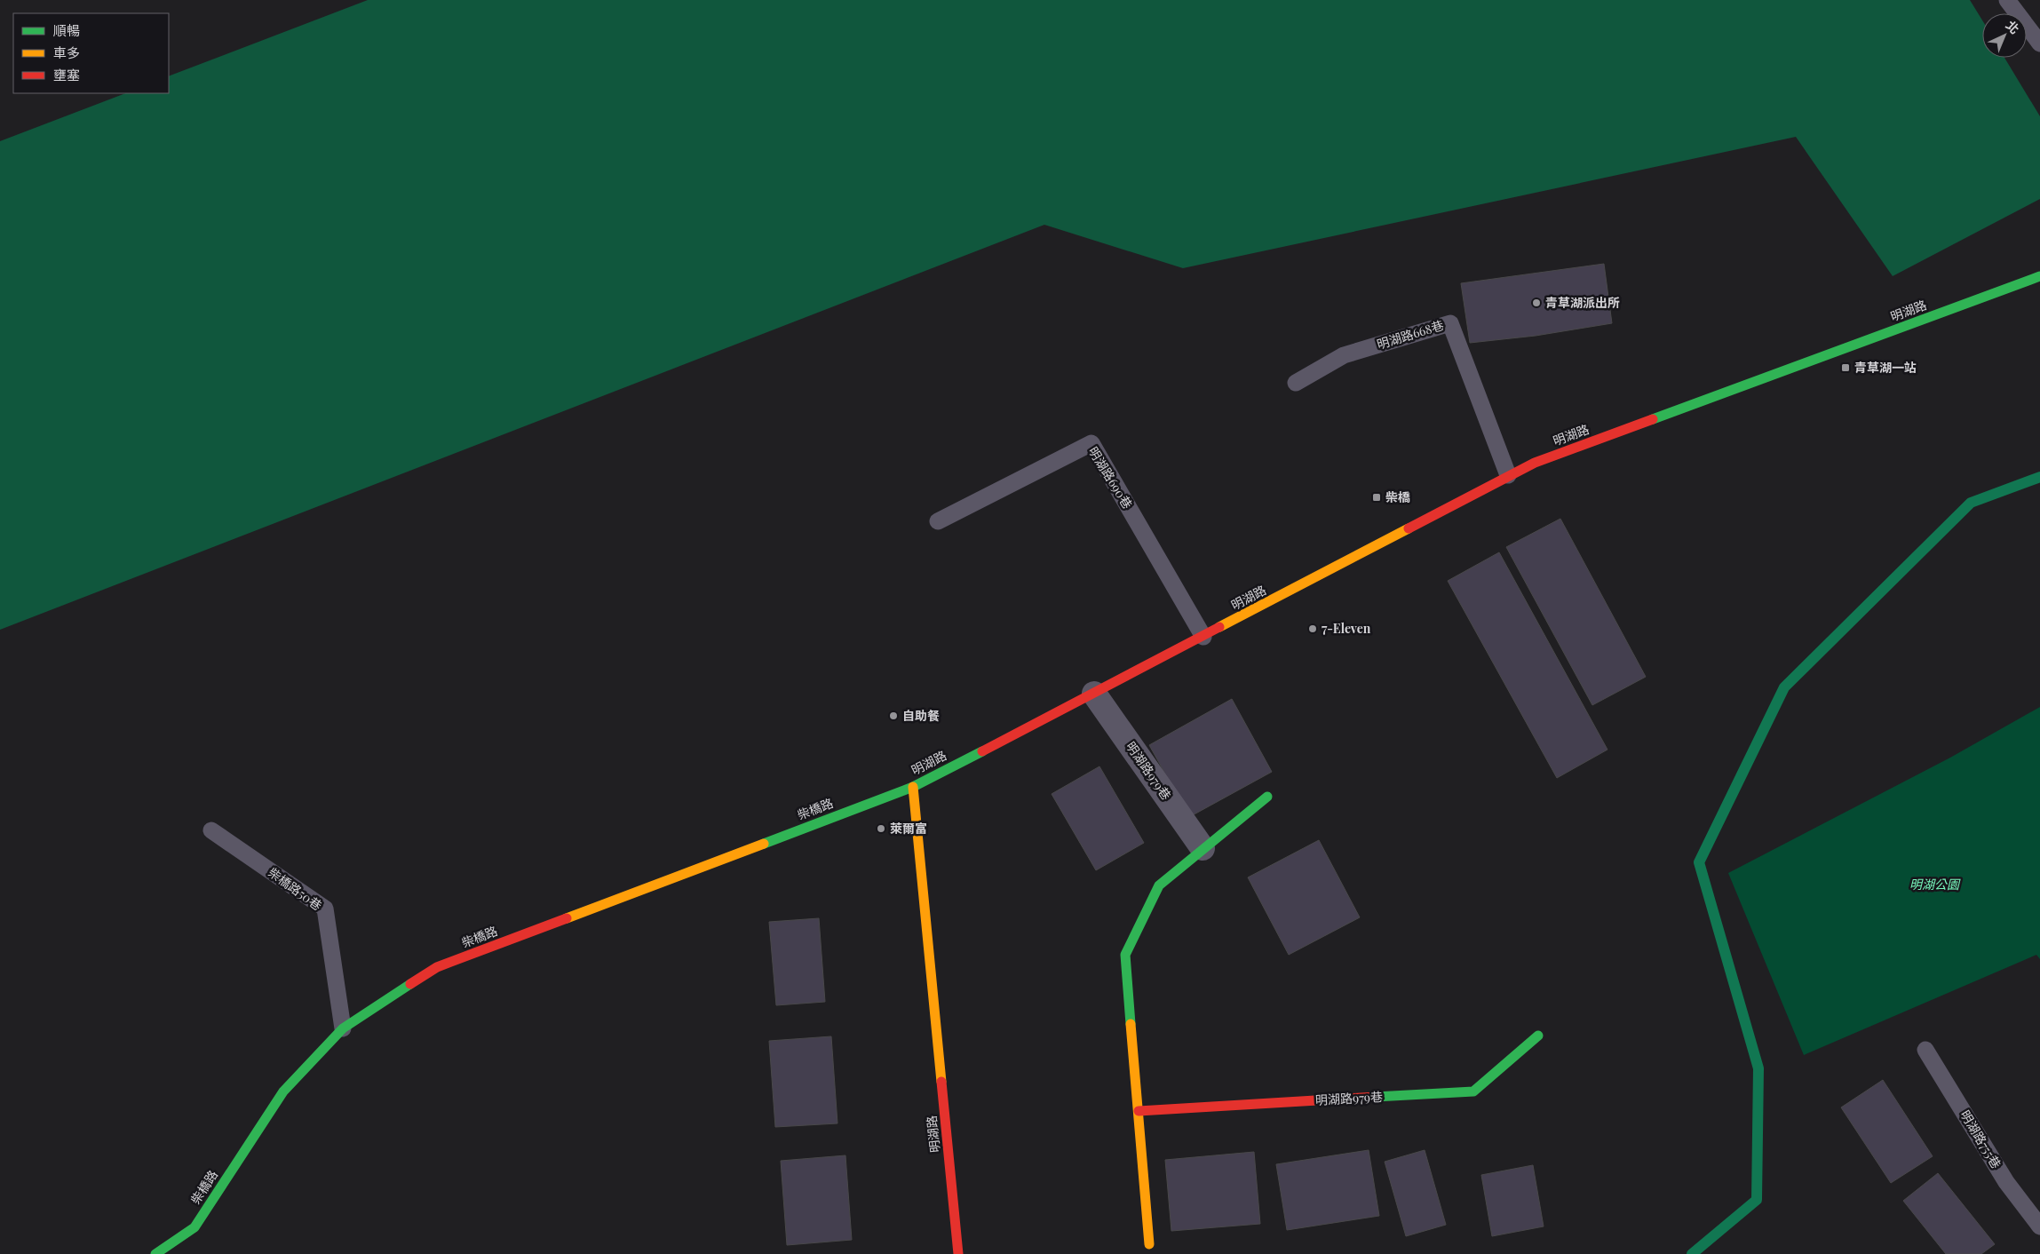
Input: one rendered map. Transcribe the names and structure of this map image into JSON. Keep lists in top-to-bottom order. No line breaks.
{"streets":{"main road":["明湖路","明湖路979巷","柴橋路"],"lane":["明湖路668巷","明湖路690巷","柴橋路50巷","明湖路755巷"]},"crossings":[["明湖路","明湖路668巷"],["明湖路","明湖路690巷"],["明湖路","明湖路979巷"],["明湖路","柴橋路"],["柴橋路","柴橋路50巷"]],"parks":["明湖公園"],"places":{"other":["青草湖派出所","7-Eleven","自助餐","萊爾富"],"transit":["青草湖一站","柴橋"]},"legend":["順暢","車多","壅塞"],"north":"top right"}
